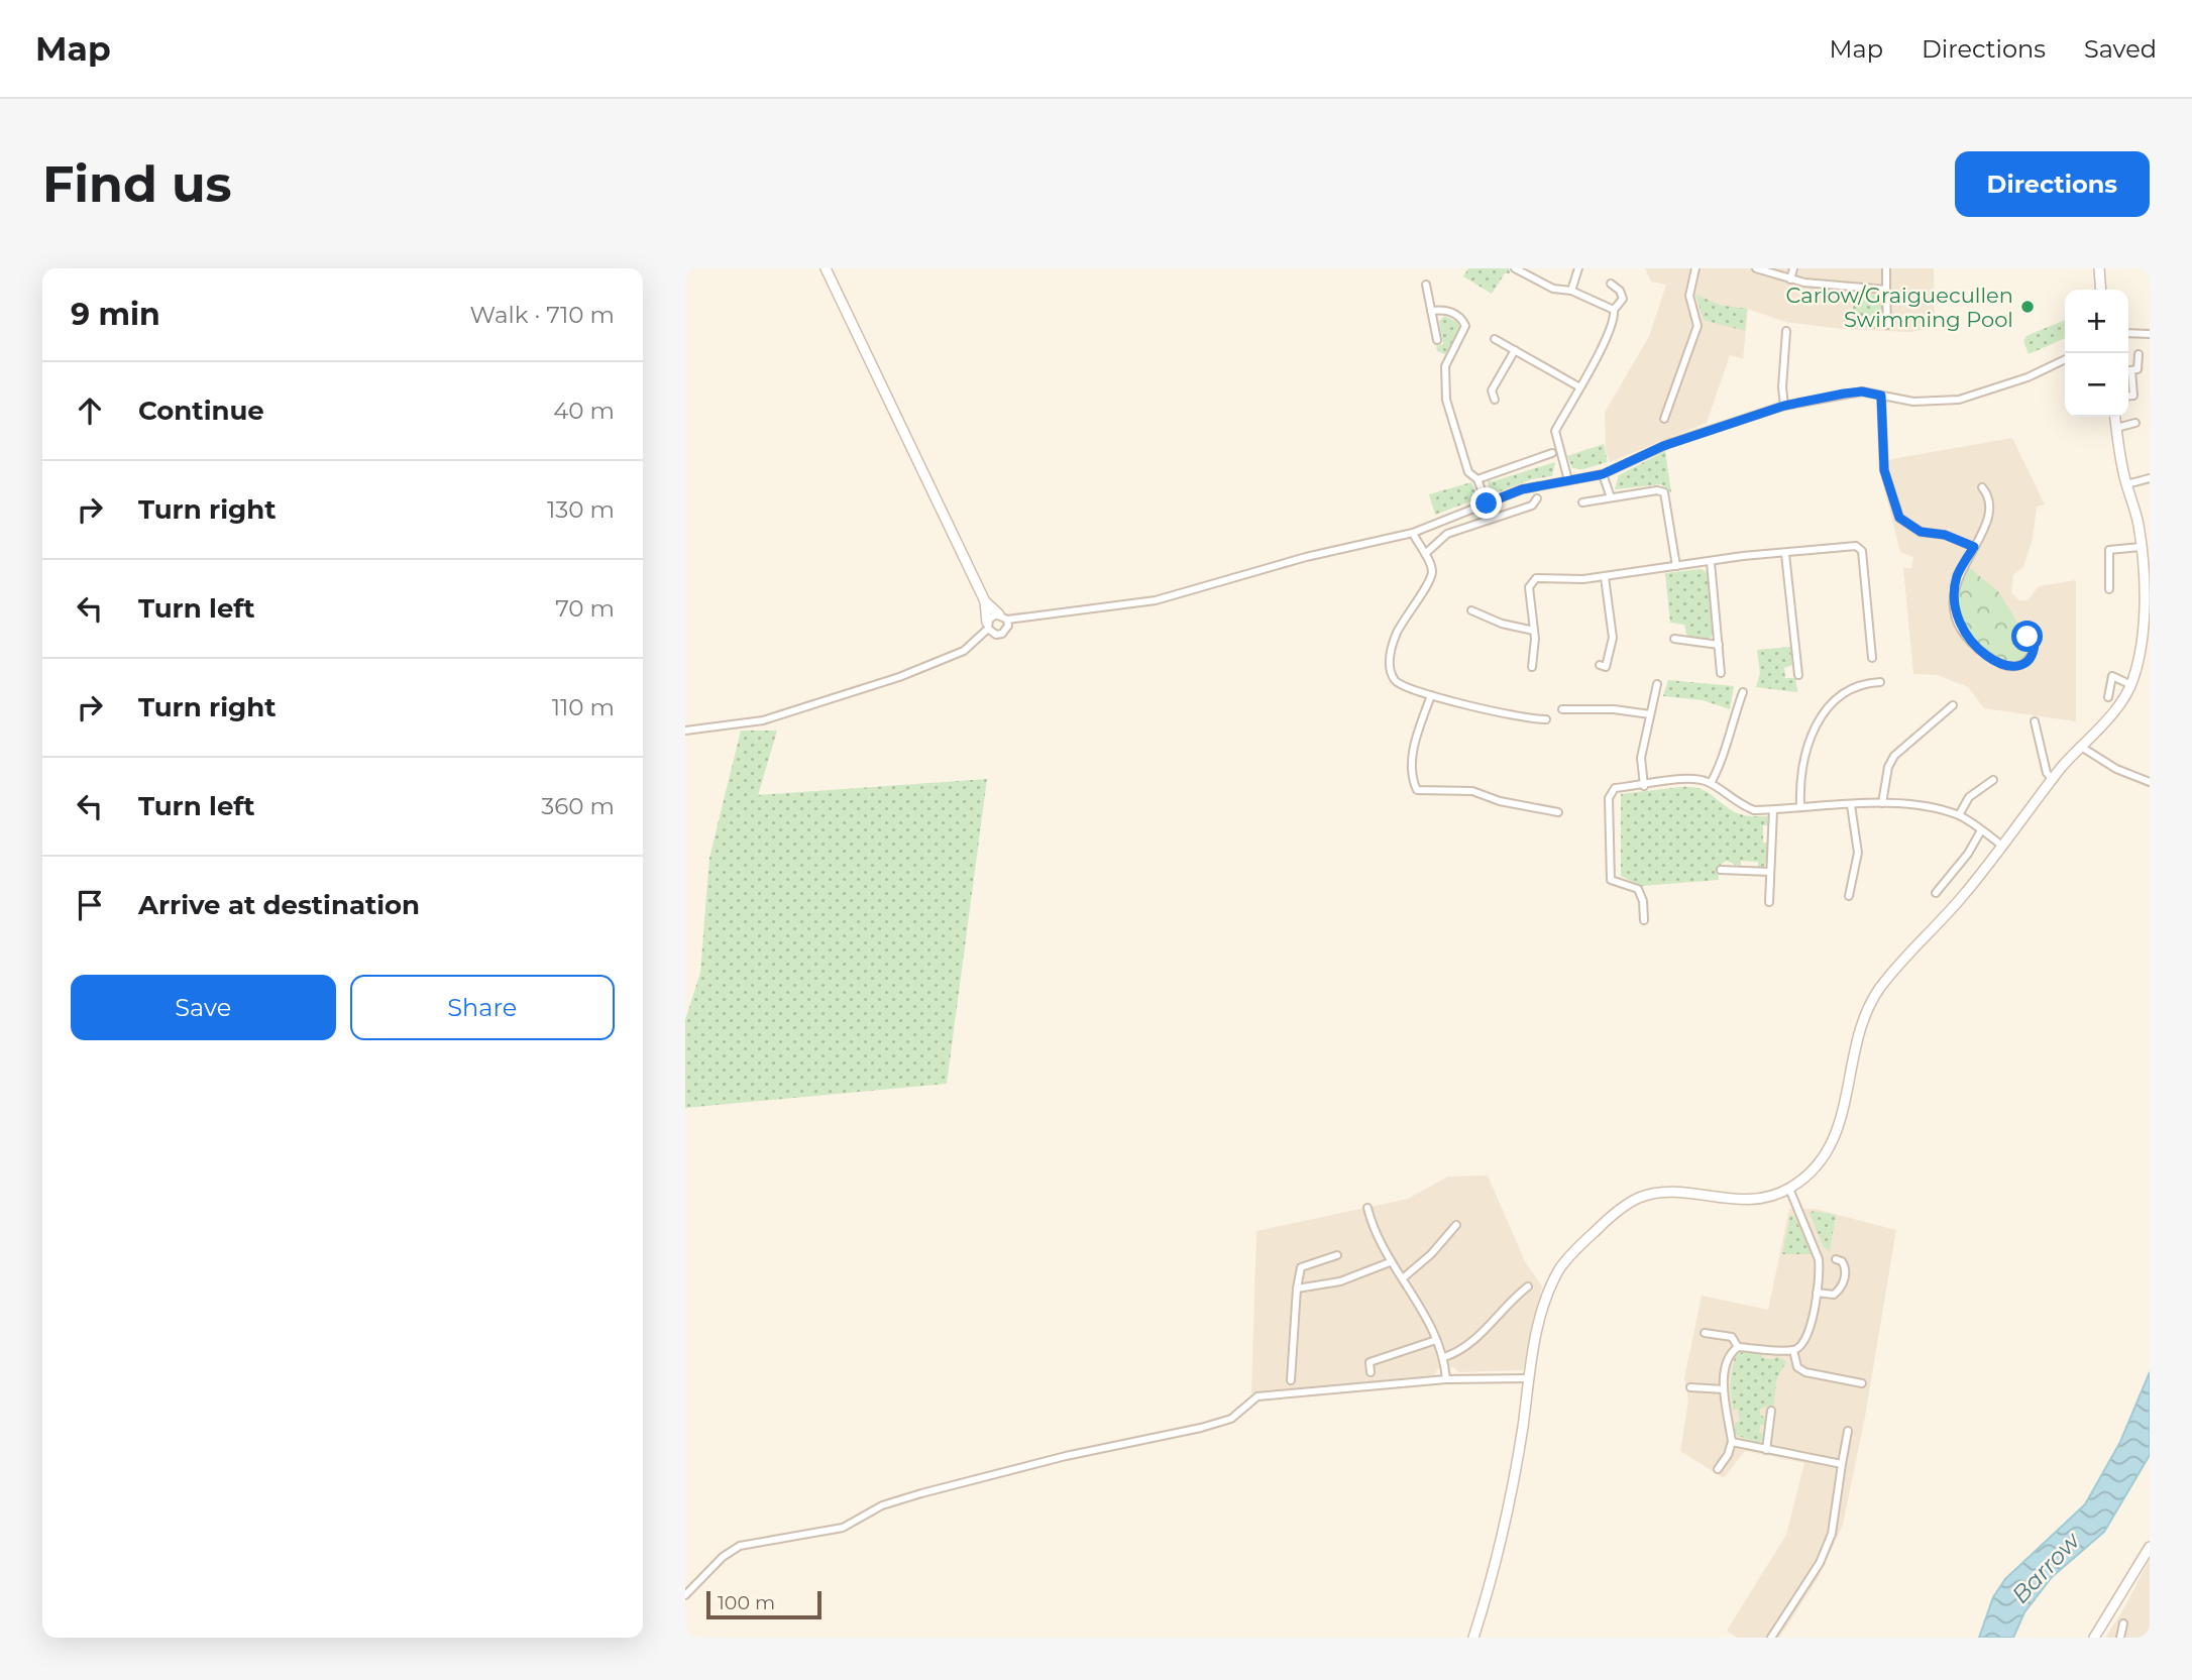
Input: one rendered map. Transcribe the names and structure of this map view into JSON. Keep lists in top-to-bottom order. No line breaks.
{"water":["Barrow"],"places":["Carlow/Graiguecullen Swimming Pool"],"scale_bar":"100 m","page":{"header":"Map","nav":["Map","Directions","Saved"],"buttons":["Directions",["Save","Share"]],"title":"Find us","heading":["9 min","Walk · 710 m"],"map_buttons":["+","−"],"list":[["Continue","40 m"],["Turn right","130 m"],["Turn left","70 m"],["Turn right","110 m"],["Turn left","360 m"],"Arrive at destination"],"scale":"100 m"}}
